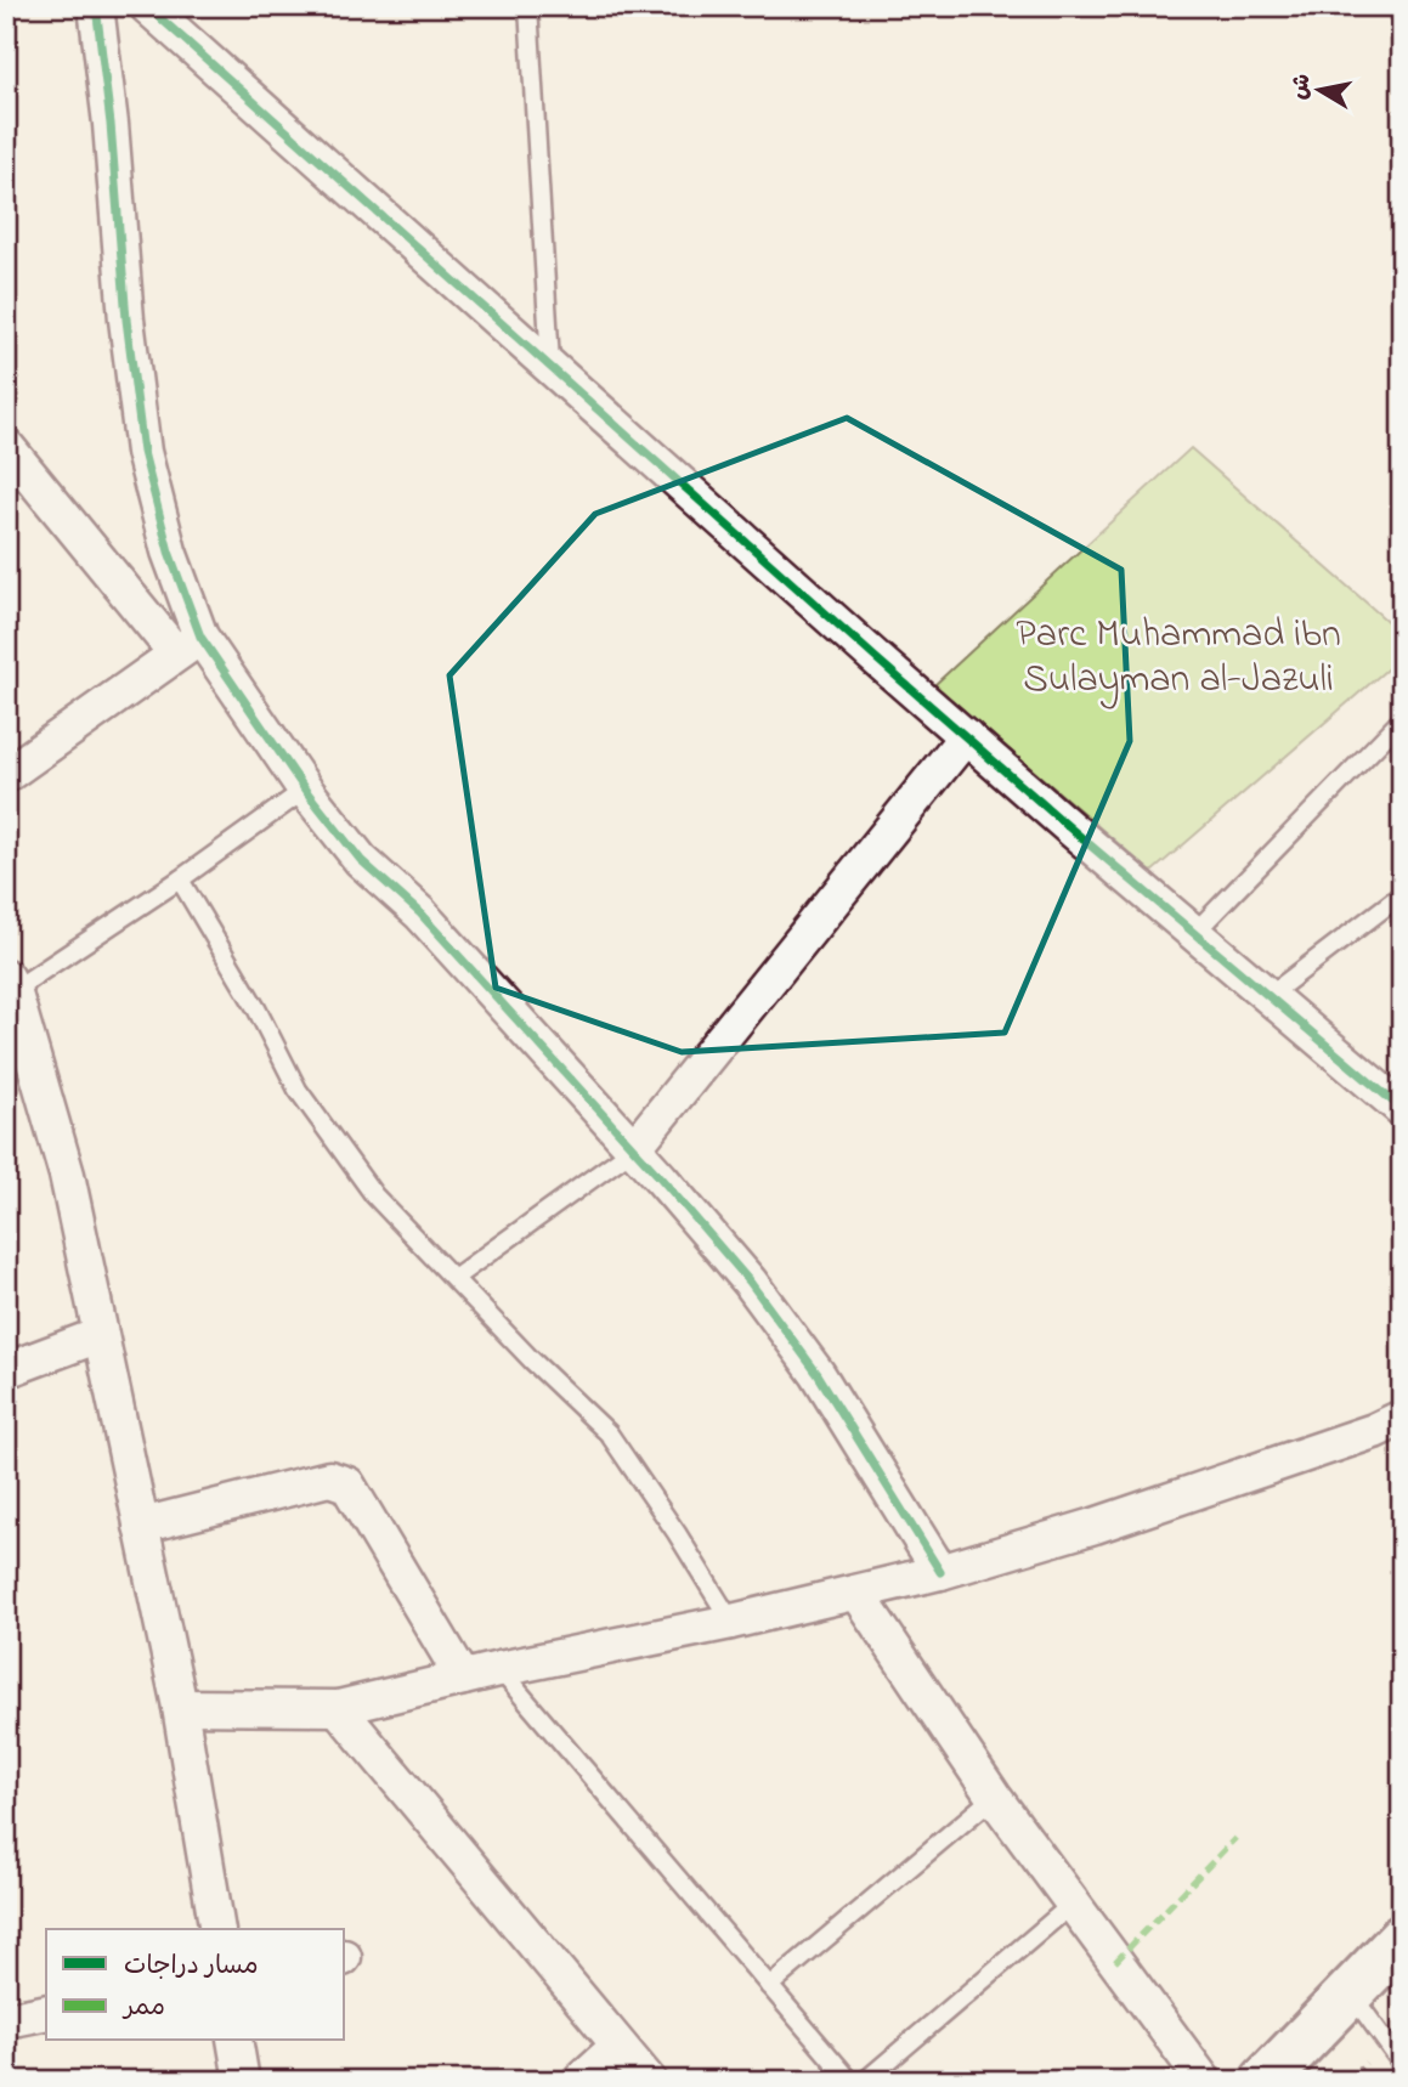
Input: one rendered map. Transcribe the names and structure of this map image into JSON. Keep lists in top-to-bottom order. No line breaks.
{"parks":["Parc Muhammad ibn Sulayman al-Jazuli"],"legend":["مسار دراجات","ممر"],"north":"left"}
